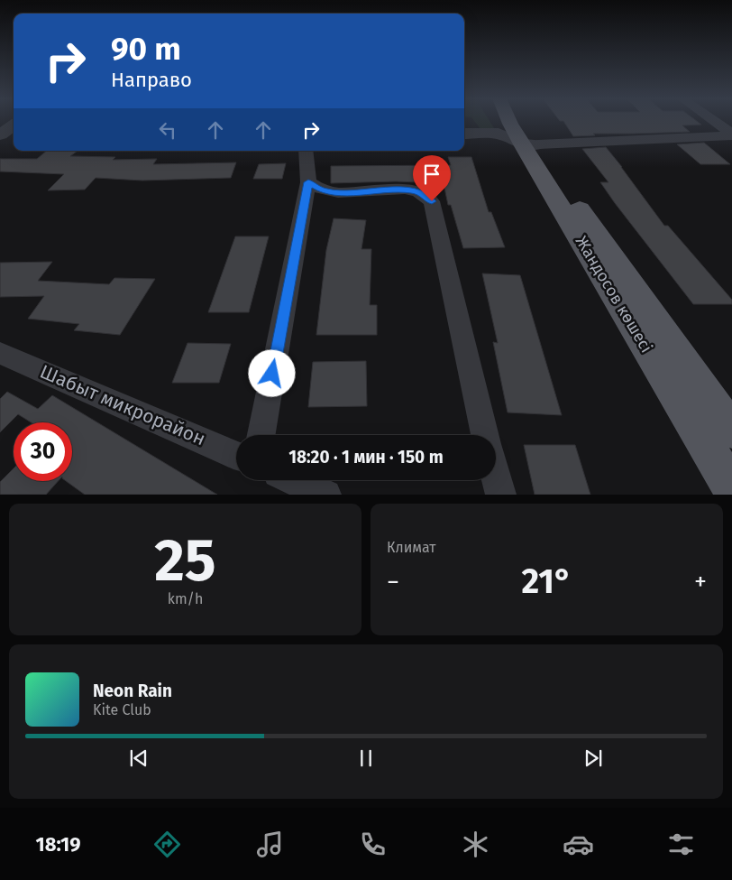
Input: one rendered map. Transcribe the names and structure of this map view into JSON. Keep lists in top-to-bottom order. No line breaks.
{"streets":{"main road":["Жандосов көшесі"],"street":["Шабыт микрорайон"]},"page":{"turn":["90 m","Направо"],"limit":"30","trip":"18:20 · 1 мин · 150 m","tile":[["25","km/h"],"Климат"],"heat":["−","21°","+"],"song":["Neon Rain","Kite Club"],"tabs":"18:19"}}
